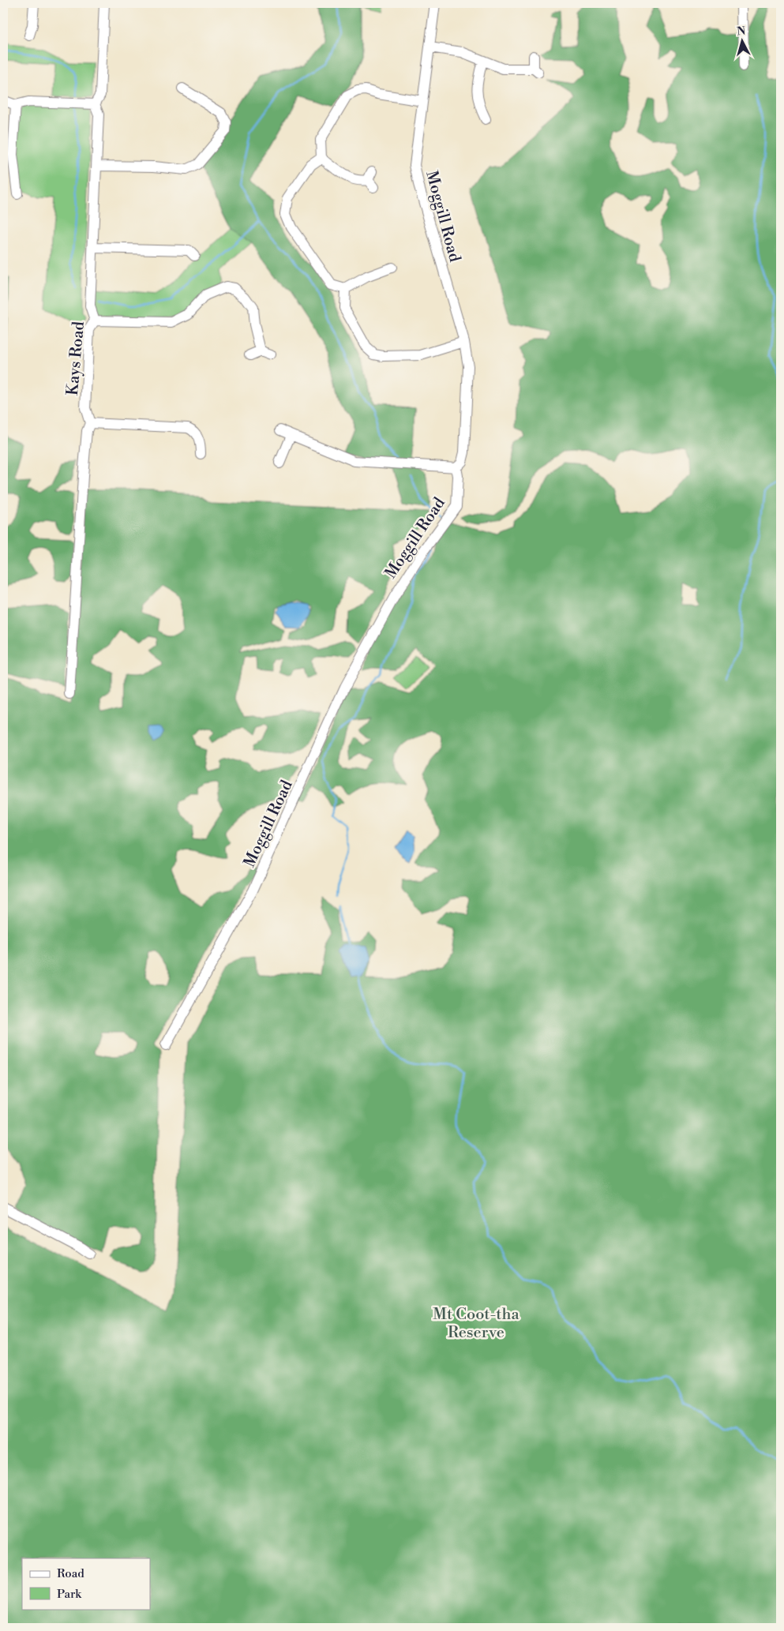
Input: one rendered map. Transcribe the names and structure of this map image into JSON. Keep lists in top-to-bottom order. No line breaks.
{"streets":{"street":["Moggill Road","Kays Road"]},"parks":["Mt Coot-tha Reserve"],"legend":["Road","Park"],"north":"top"}
